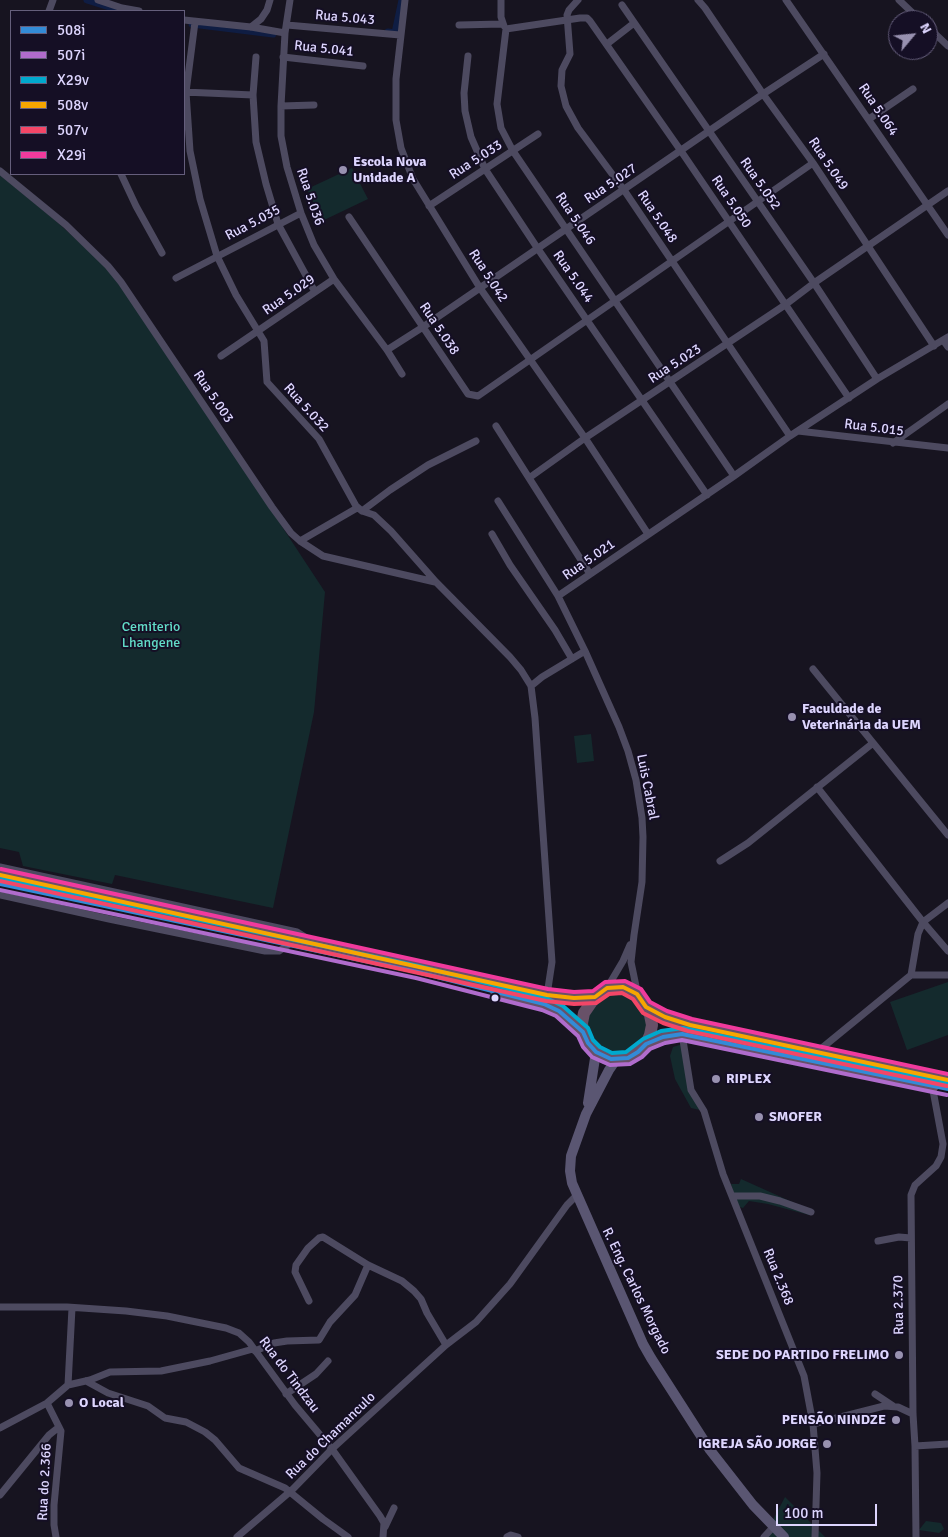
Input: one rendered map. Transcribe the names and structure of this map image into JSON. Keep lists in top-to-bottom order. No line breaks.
{"streets":{"street":["Rua 5.043","Rua 5.041","Rua 5.064","Rua 5.033","Rua 5.049","Rua 5.027","Rua 5.052","Rua 5.036","Rua 5.050","Rua 5.048","Rua 5.046","Rua 5.035","Rua 5.042","Rua 5.044","Rua 5.029","Rua 5.038","Rua 5.023","Rua 5.003","Rua 5.032","Rua 5.015","Rua 5.021","Luis Cabral","Rua 2.368","R. Eng. Carlos Morgado","Rua 2.370","Rua do Tindzau","Rua do Chamanculo","Rua do 2.366"]},"crossings":[["Rua 5.043","Rua 5.036"],["Rua 5.043","Rua 5.042"],["Rua 5.041","Rua 5.036"],["Rua 5.064","Rua 5.027"],["Rua 5.064","Rua 5.023"],["Rua 5.033","Rua 5.046"],["Rua 5.033","Rua 5.042"],["Rua 5.033","Rua 5.044"],["Rua 5.049","Rua 5.027"],["Rua 5.049","Rua 5.038"],["Rua 5.049","Rua 5.023"],["Rua 5.049","Rua 5.021"],["Rua 5.027","Rua 5.052"],["Rua 5.027","Rua 5.036"],["Rua 5.027","Rua 5.050"],["Rua 5.027","Rua 5.048"],["Rua 5.027","Rua 5.046"],["Rua 5.027","Rua 5.042"],["Rua 5.027","Rua 5.044"],["Rua 5.027","Rua 5.038"],["Rua 5.052","Rua 5.038"],["Rua 5.052","Rua 5.023"],["Rua 5.052","Rua 5.021"],["Rua 5.036","Rua 5.035"],["Rua 5.036","Rua 5.029"],["Rua 5.050","Rua 5.048"],["Rua 5.050","Rua 5.038"],["Rua 5.050","Rua 5.023"],["Rua 5.050","Rua 5.021"],["Rua 5.048","Rua 5.038"],["Rua 5.048","Rua 5.023"],["Rua 5.048","Rua 5.021"],["Rua 5.046","Rua 5.038"],["Rua 5.046","Rua 5.023"],["Rua 5.046","Rua 5.021"],["Rua 5.035","Rua 5.032"],["Rua 5.042","Rua 5.038"],["Rua 5.042","Rua 5.023"],["Rua 5.042","Rua 5.021"],["Rua 5.044","Rua 5.038"],["Rua 5.044","Rua 5.023"],["Rua 5.044","Rua 5.021"],["Rua 5.029","Rua 5.032"],["Rua 5.015","Rua 5.021"],["Rua 5.021","Luis Cabral"],["R. Eng. Carlos Morgado","Rua do Chamanculo"],["Rua do Tindzau","Rua do Chamanculo"]],"parks":["Cemiterio Lhangene"],"places":["Escola Nova Unidade A","Faculdade de Veterinária da UEM","RIPLEX","SMOFER","SEDE DO PARTIDO FRELIMO","O Local","PENSÃO NINDZE","IGREJA SÃO JORGE"],"lines":["transit line X29i","transit line 508v","transit line X29v","transit line 507v","transit line 508i","transit line 507i"],"legend":["508i","507i","X29v","508v","507v","X29i"],"scale_bar":"100 m","north":"top right"}
